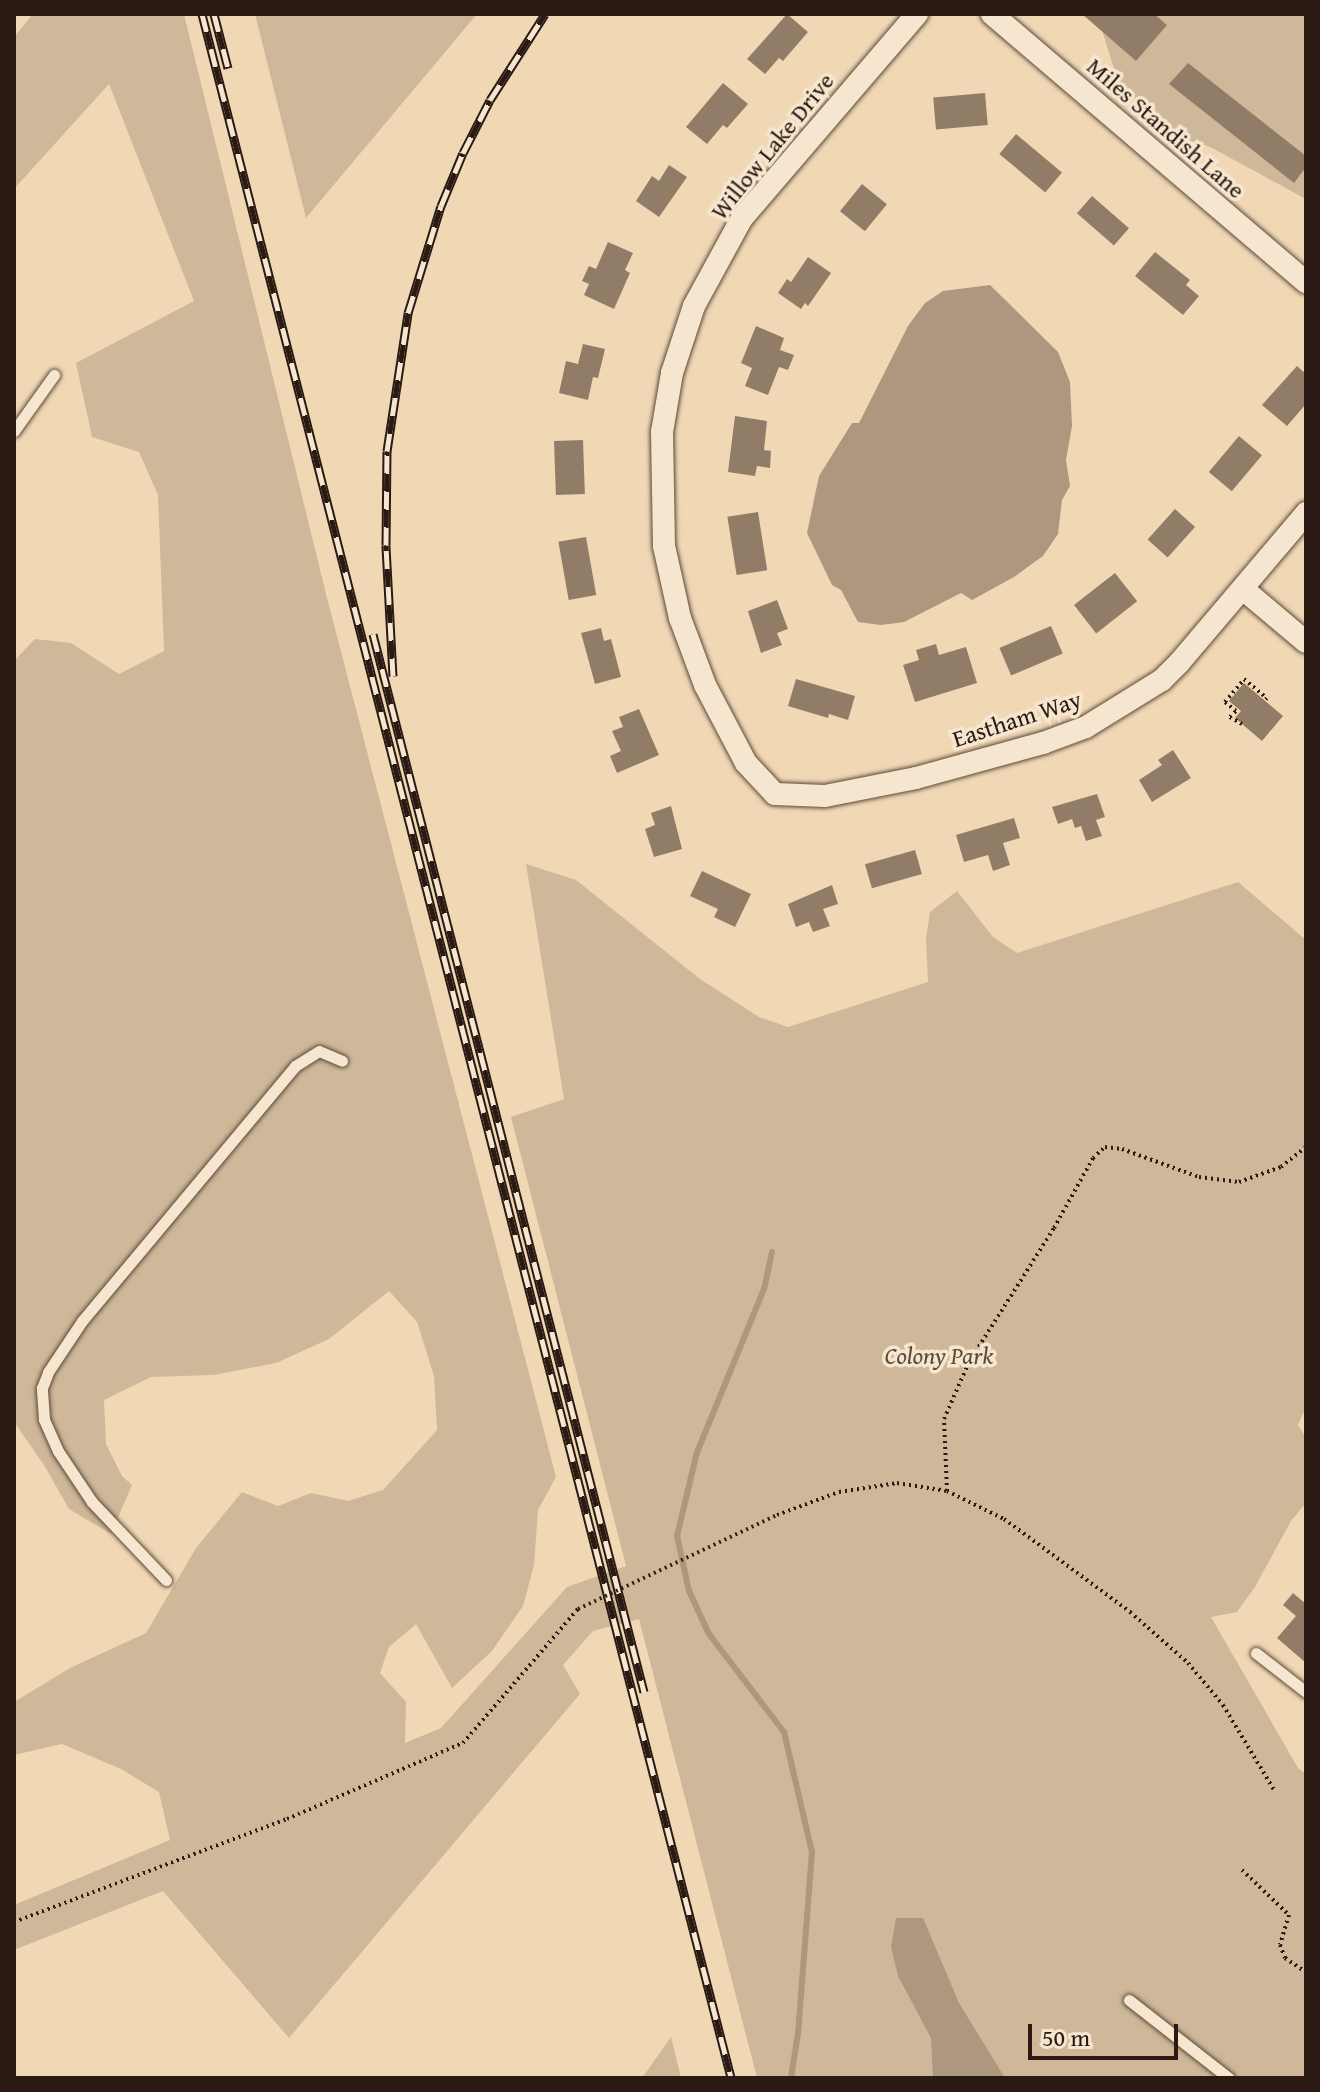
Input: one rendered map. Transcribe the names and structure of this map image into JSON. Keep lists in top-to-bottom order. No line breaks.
{"streets":{"street":["Miles Standish Lane","Willow Lake Drive","Eastham Way"]},"crossings":[["Willow Lake Drive","Eastham Way"]],"parks":["Colony Park"],"scale_bar":"50 m"}
